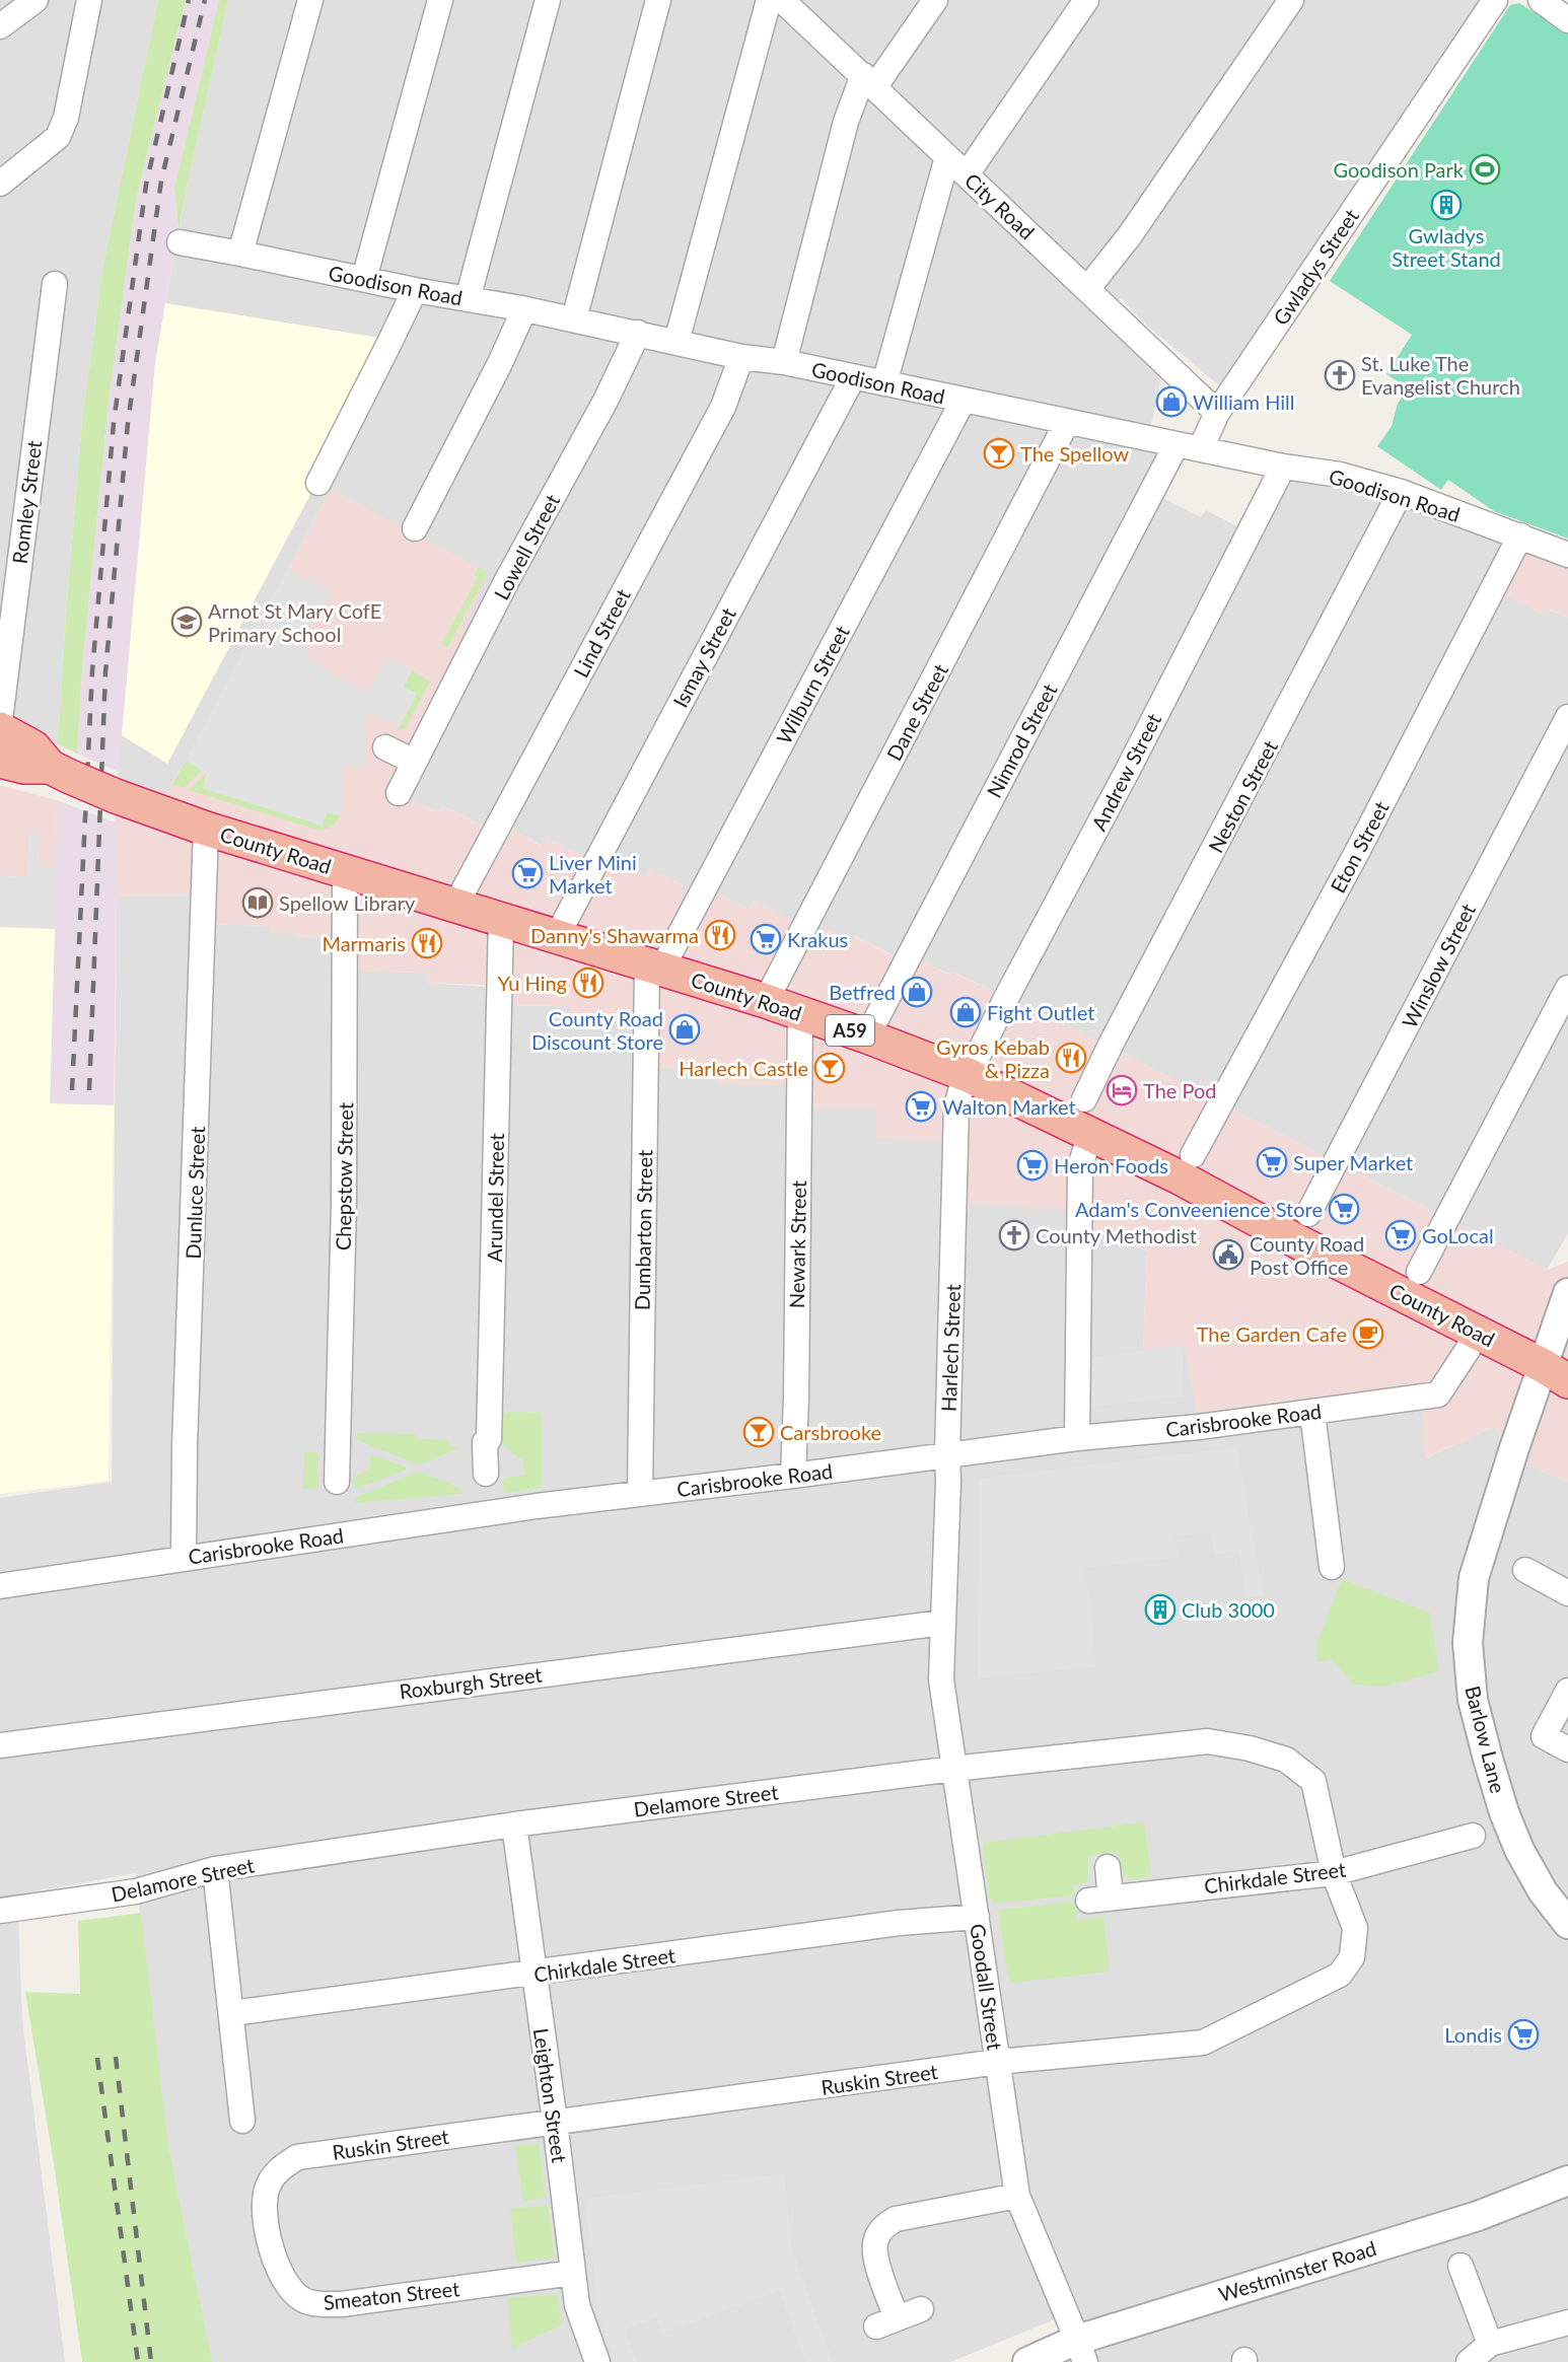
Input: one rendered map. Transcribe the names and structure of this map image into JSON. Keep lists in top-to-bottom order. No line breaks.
{"streets":{"highway":["County Road","A59"],"street":["City Road","Gwladys Street","Goodison Road","Romley Street","Lowell Street","Lind Street","Ismay Street","Wilburn Street","Dane Street","Nimrod Street","Andrew Street","Neston Street","Eton Street","Winslow Street","Chepstow Street","Dunluce Street","Arundel Street","Dumbarton Street","Newark Street","Harlech Street","Carisbrooke Road","Roxburgh Street","Barlow Lane","Delamore Street","Chirkdale Street","Goodall Street","Ruskin Street","Leighton Street","Westminster Road","Smeaton Street"]},"crossings":[["City Road","Gwladys Street"],["Gwladys Street","Goodison Road"],["Goodison Road","Lowell Street"],["Goodison Road","Lind Street"],["Goodison Road","Ismay Street"],["Goodison Road","Wilburn Street"],["Goodison Road","Dane Street"],["Goodison Road","Nimrod Street"],["Goodison Road","Andrew Street"],["Goodison Road","Neston Street"],["Goodison Road","Eton Street"],["Lind Street","County Road"],["Ismay Street","County Road"],["Wilburn Street","County Road"],["Wilburn Street","Dumbarton Street"],["Dane Street","County Road"],["Nimrod Street","County Road"],["Andrew Street","County Road"],["Andrew Street","Harlech Street"],["County Road","Chepstow Street"],["County Road","Dunluce Street"],["County Road","Arundel Street"],["County Road","Dumbarton Street"],["County Road","Newark Street"],["County Road","Harlech Street"],["County Road","Carisbrooke Road"],["County Road","Barlow Lane"],["Dunluce Street","Carisbrooke Road"],["Dumbarton Street","Carisbrooke Road"],["Newark Street","Carisbrooke Road"],["Harlech Street","Carisbrooke Road"],["Harlech Street","Roxburgh Street"],["Harlech Street","Goodall Street"],["Roxburgh Street","Goodall Street"],["Delamore Street","Chirkdale Street"],["Delamore Street","Goodall Street"],["Delamore Street","Ruskin Street"],["Delamore Street","Leighton Street"],["Chirkdale Street","Goodall Street"],["Chirkdale Street","Ruskin Street"],["Chirkdale Street","Leighton Street"],["Goodall Street","Ruskin Street"],["Goodall Street","Westminster Road"],["Ruskin Street","Leighton Street"],["Ruskin Street","Smeaton Street"],["Leighton Street","Smeaton Street"]],"places":{"sports":["Goodison Park"],"building":["Gwladys Street Stand","Club 3000"],"church":["St. Luke The Evangelist Church","County Methodist"],"shop":["William Hill","Betfred","Fight Outlet","County Road Discount Store"],"bar":["The Spellow","Harlech Castle","Carsbrooke"],"school or university":["Arnot St Mary CofE Primary School"],"supermarket":["Liver Mini Market","Krakus","Walton Market","Super Market","Heron Foods","Adam's Conveenience Store","GoLocal","Londis"],"library":["Spellow Library"],"restaurant":["Danny's Shawarma","Marmaris","Yu Hing","Gyros Kebab & Pizza"],"hotel":["The Pod"],"public building":["County Road Post Office"],"cafe":["The Garden Cafe"]}}
